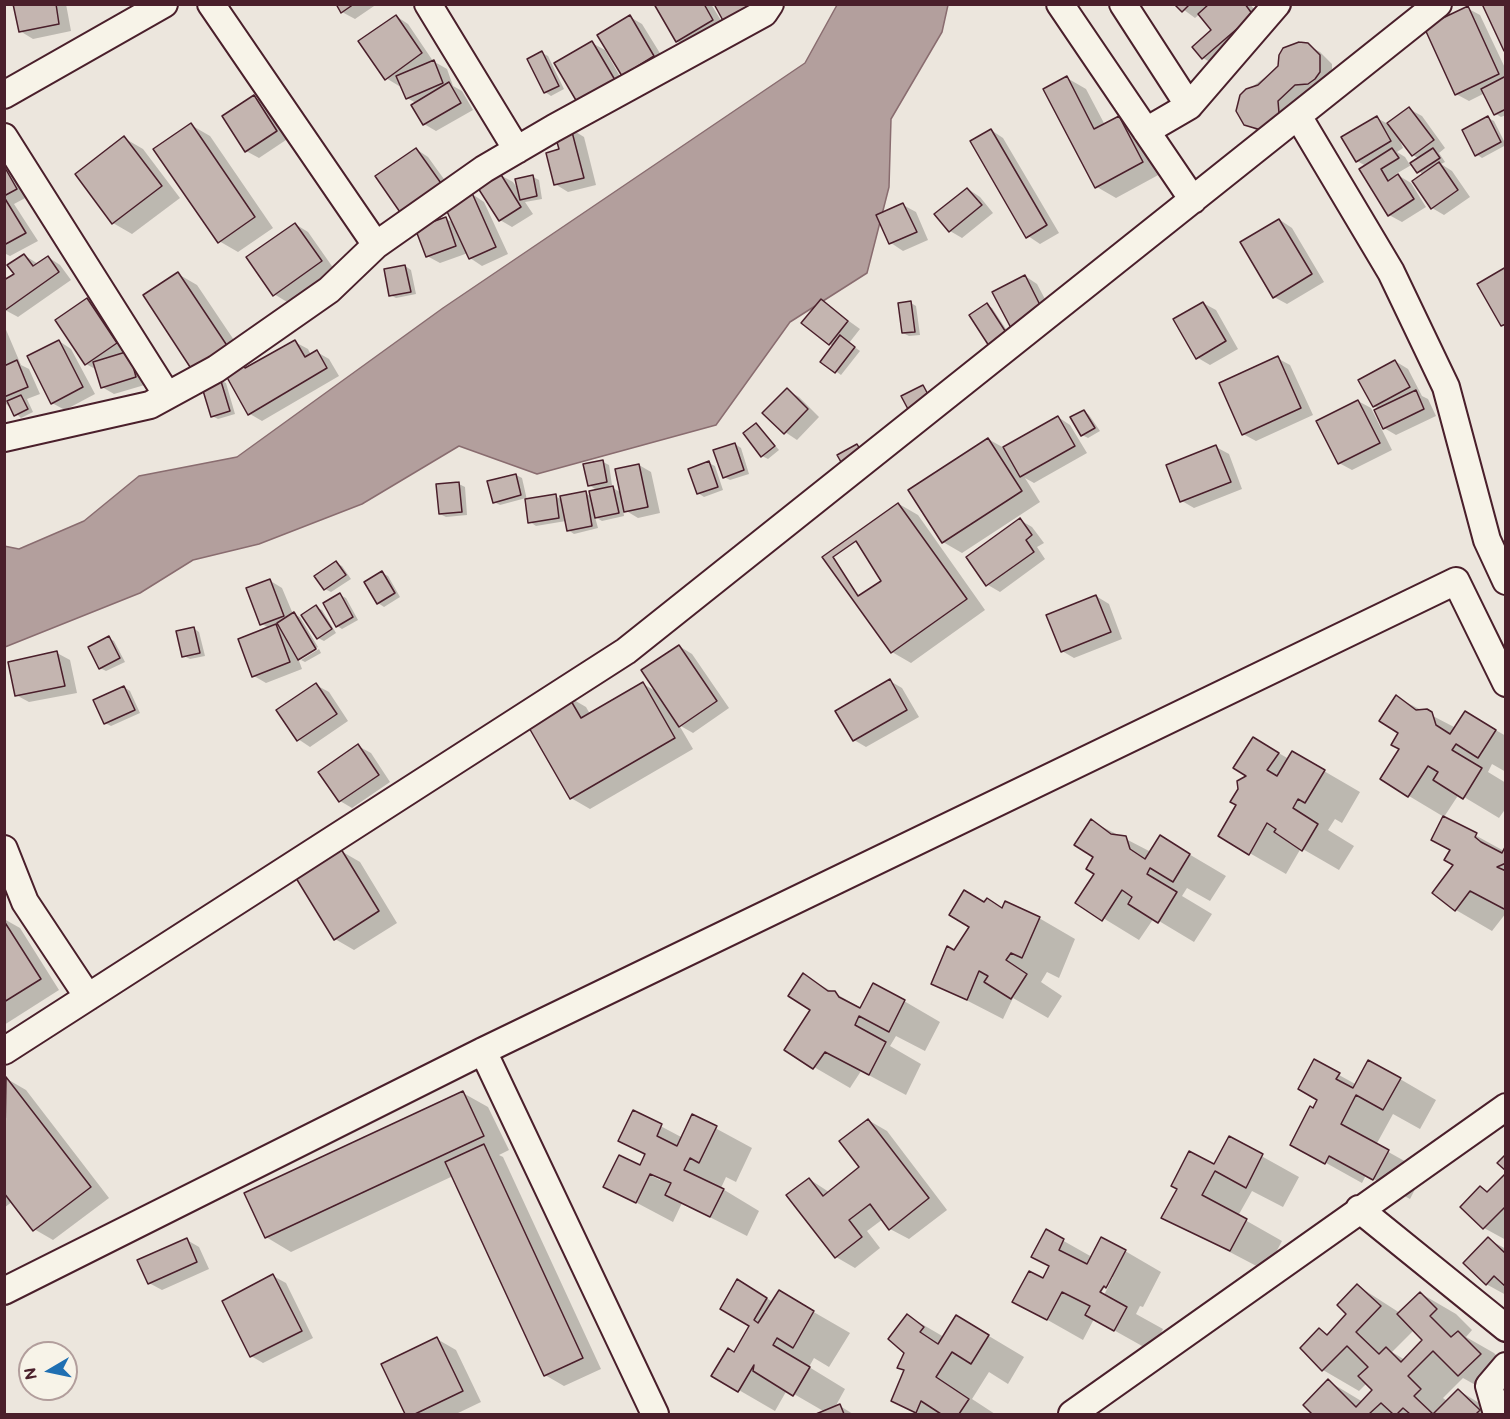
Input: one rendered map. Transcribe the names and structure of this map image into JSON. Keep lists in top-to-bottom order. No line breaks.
{"north":"left"}
